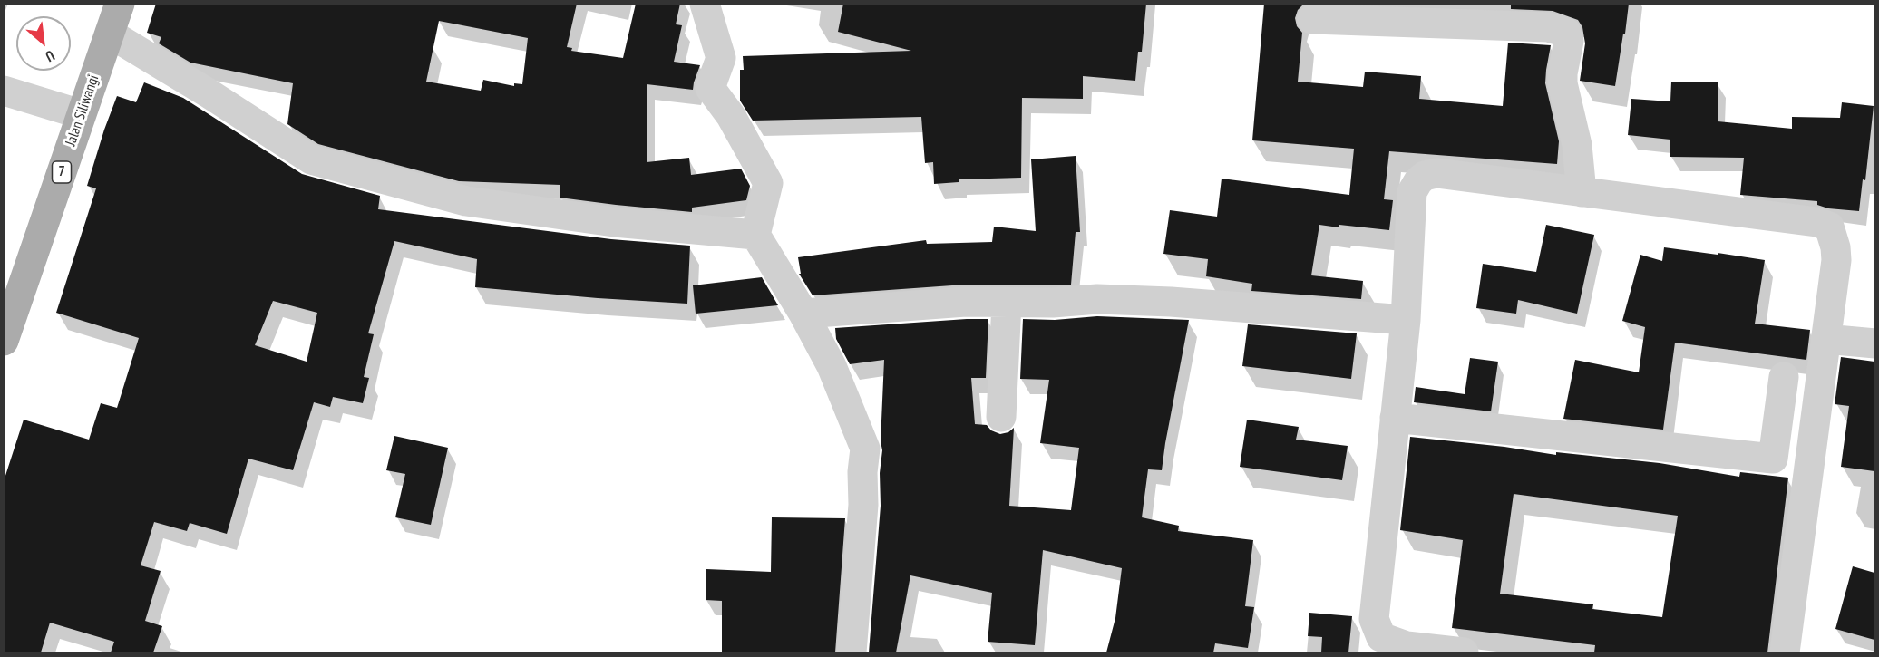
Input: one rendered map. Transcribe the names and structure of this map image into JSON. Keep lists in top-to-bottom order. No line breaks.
{"streets":{"main road":["Jalan Siliwangi","7"]},"north":"bottom right"}
